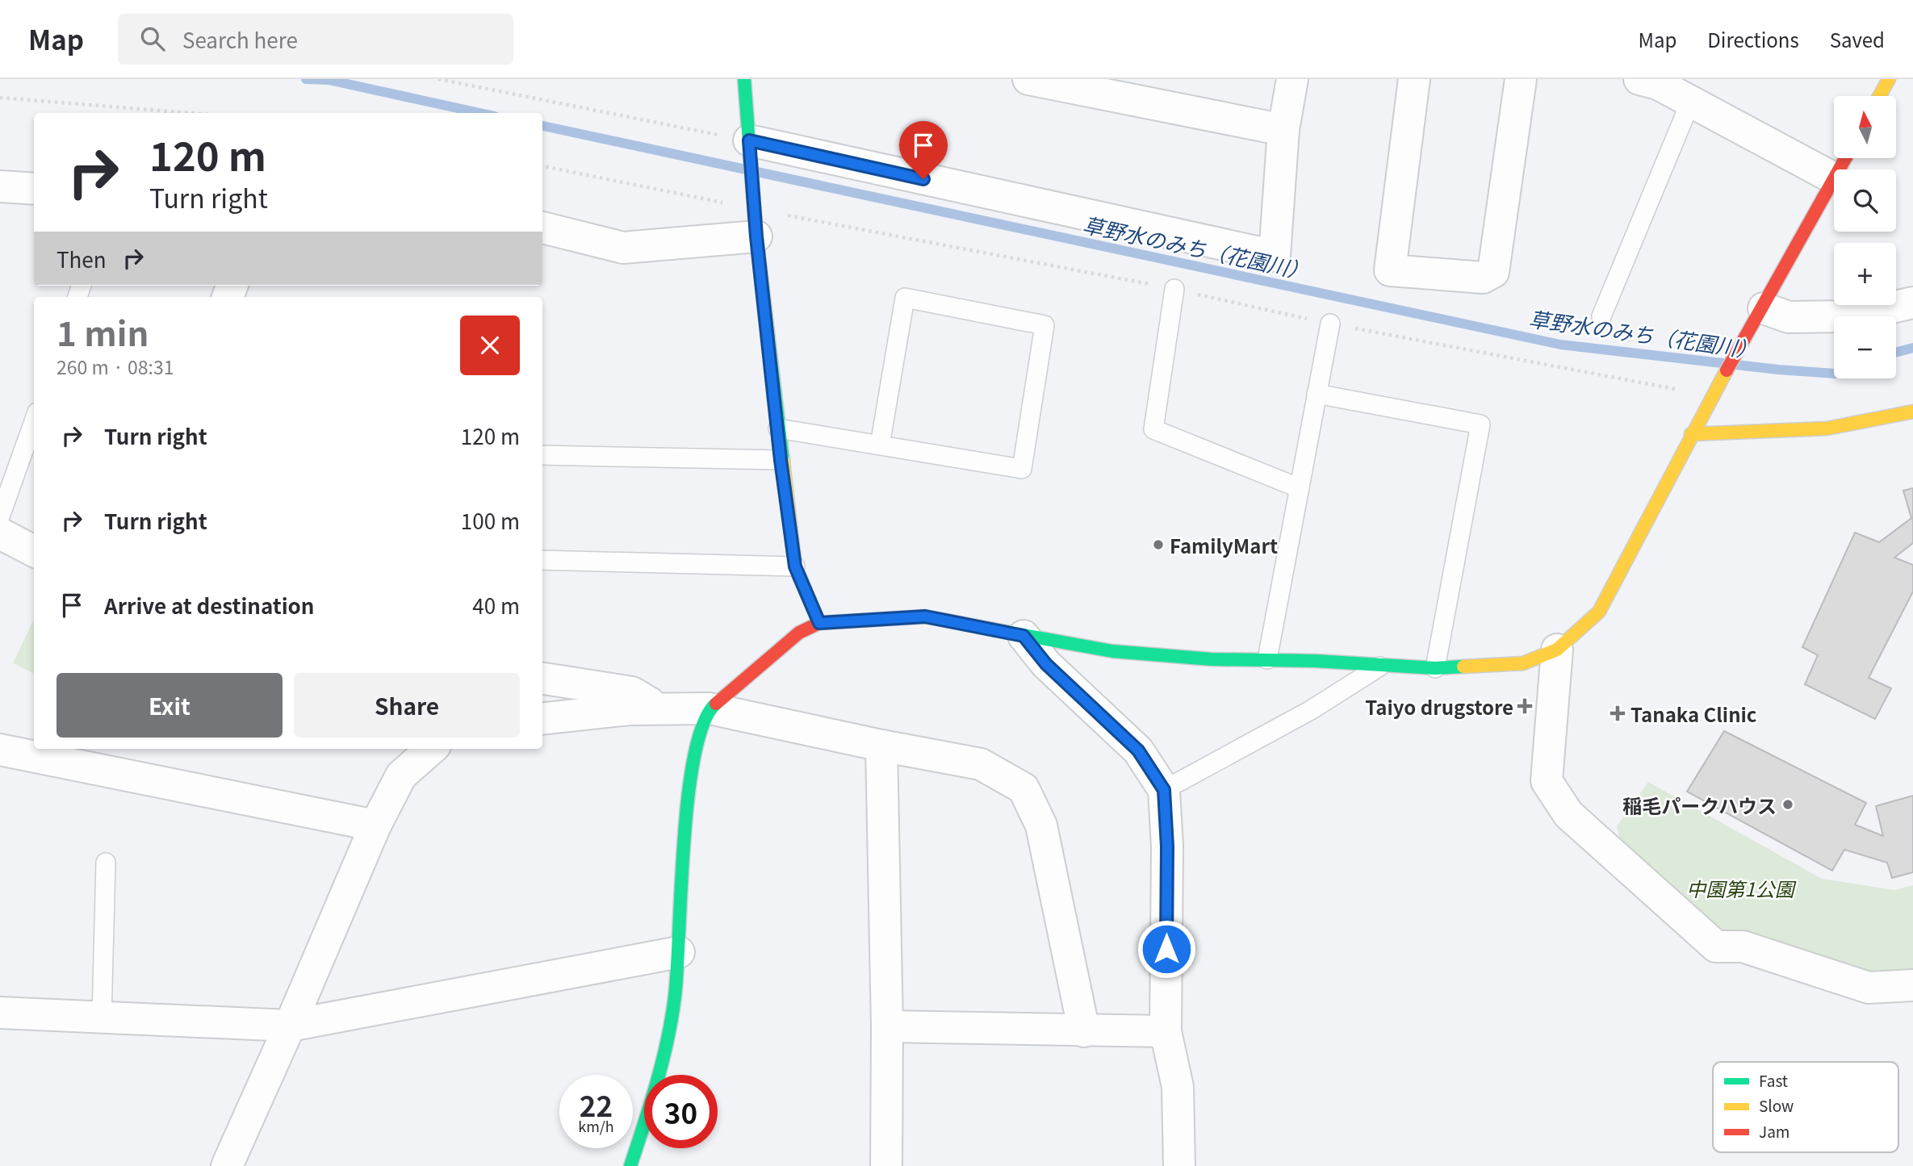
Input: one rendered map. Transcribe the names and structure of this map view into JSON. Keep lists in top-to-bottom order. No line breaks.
{"water":["草野水のみち（花園川）"],"parks":["中園第1公園"],"places":{"other":["FamilyMart","稲毛パークハウス"],"health":["Taiyo drugstore","Tanaka Clinic"]},"legend":["Fast","Slow","Jam"],"north":"top","page":{"header":"Map","search":"Search here","nav":["Map","Directions","Saved"],"map_buttons":["+","−"],"turn":["120 m","Turn right"],"then":"Then","heading":["1 min","260 m · 08:31"],"list":[{"name":"Turn right","value":"120 m"},{"name":"Turn right","value":"100 m"},{"name":"Arrive at destination","value":"40 m"}],"buttons":["Exit","Share"],"speed":"22 km/h","limit":"30"}}
